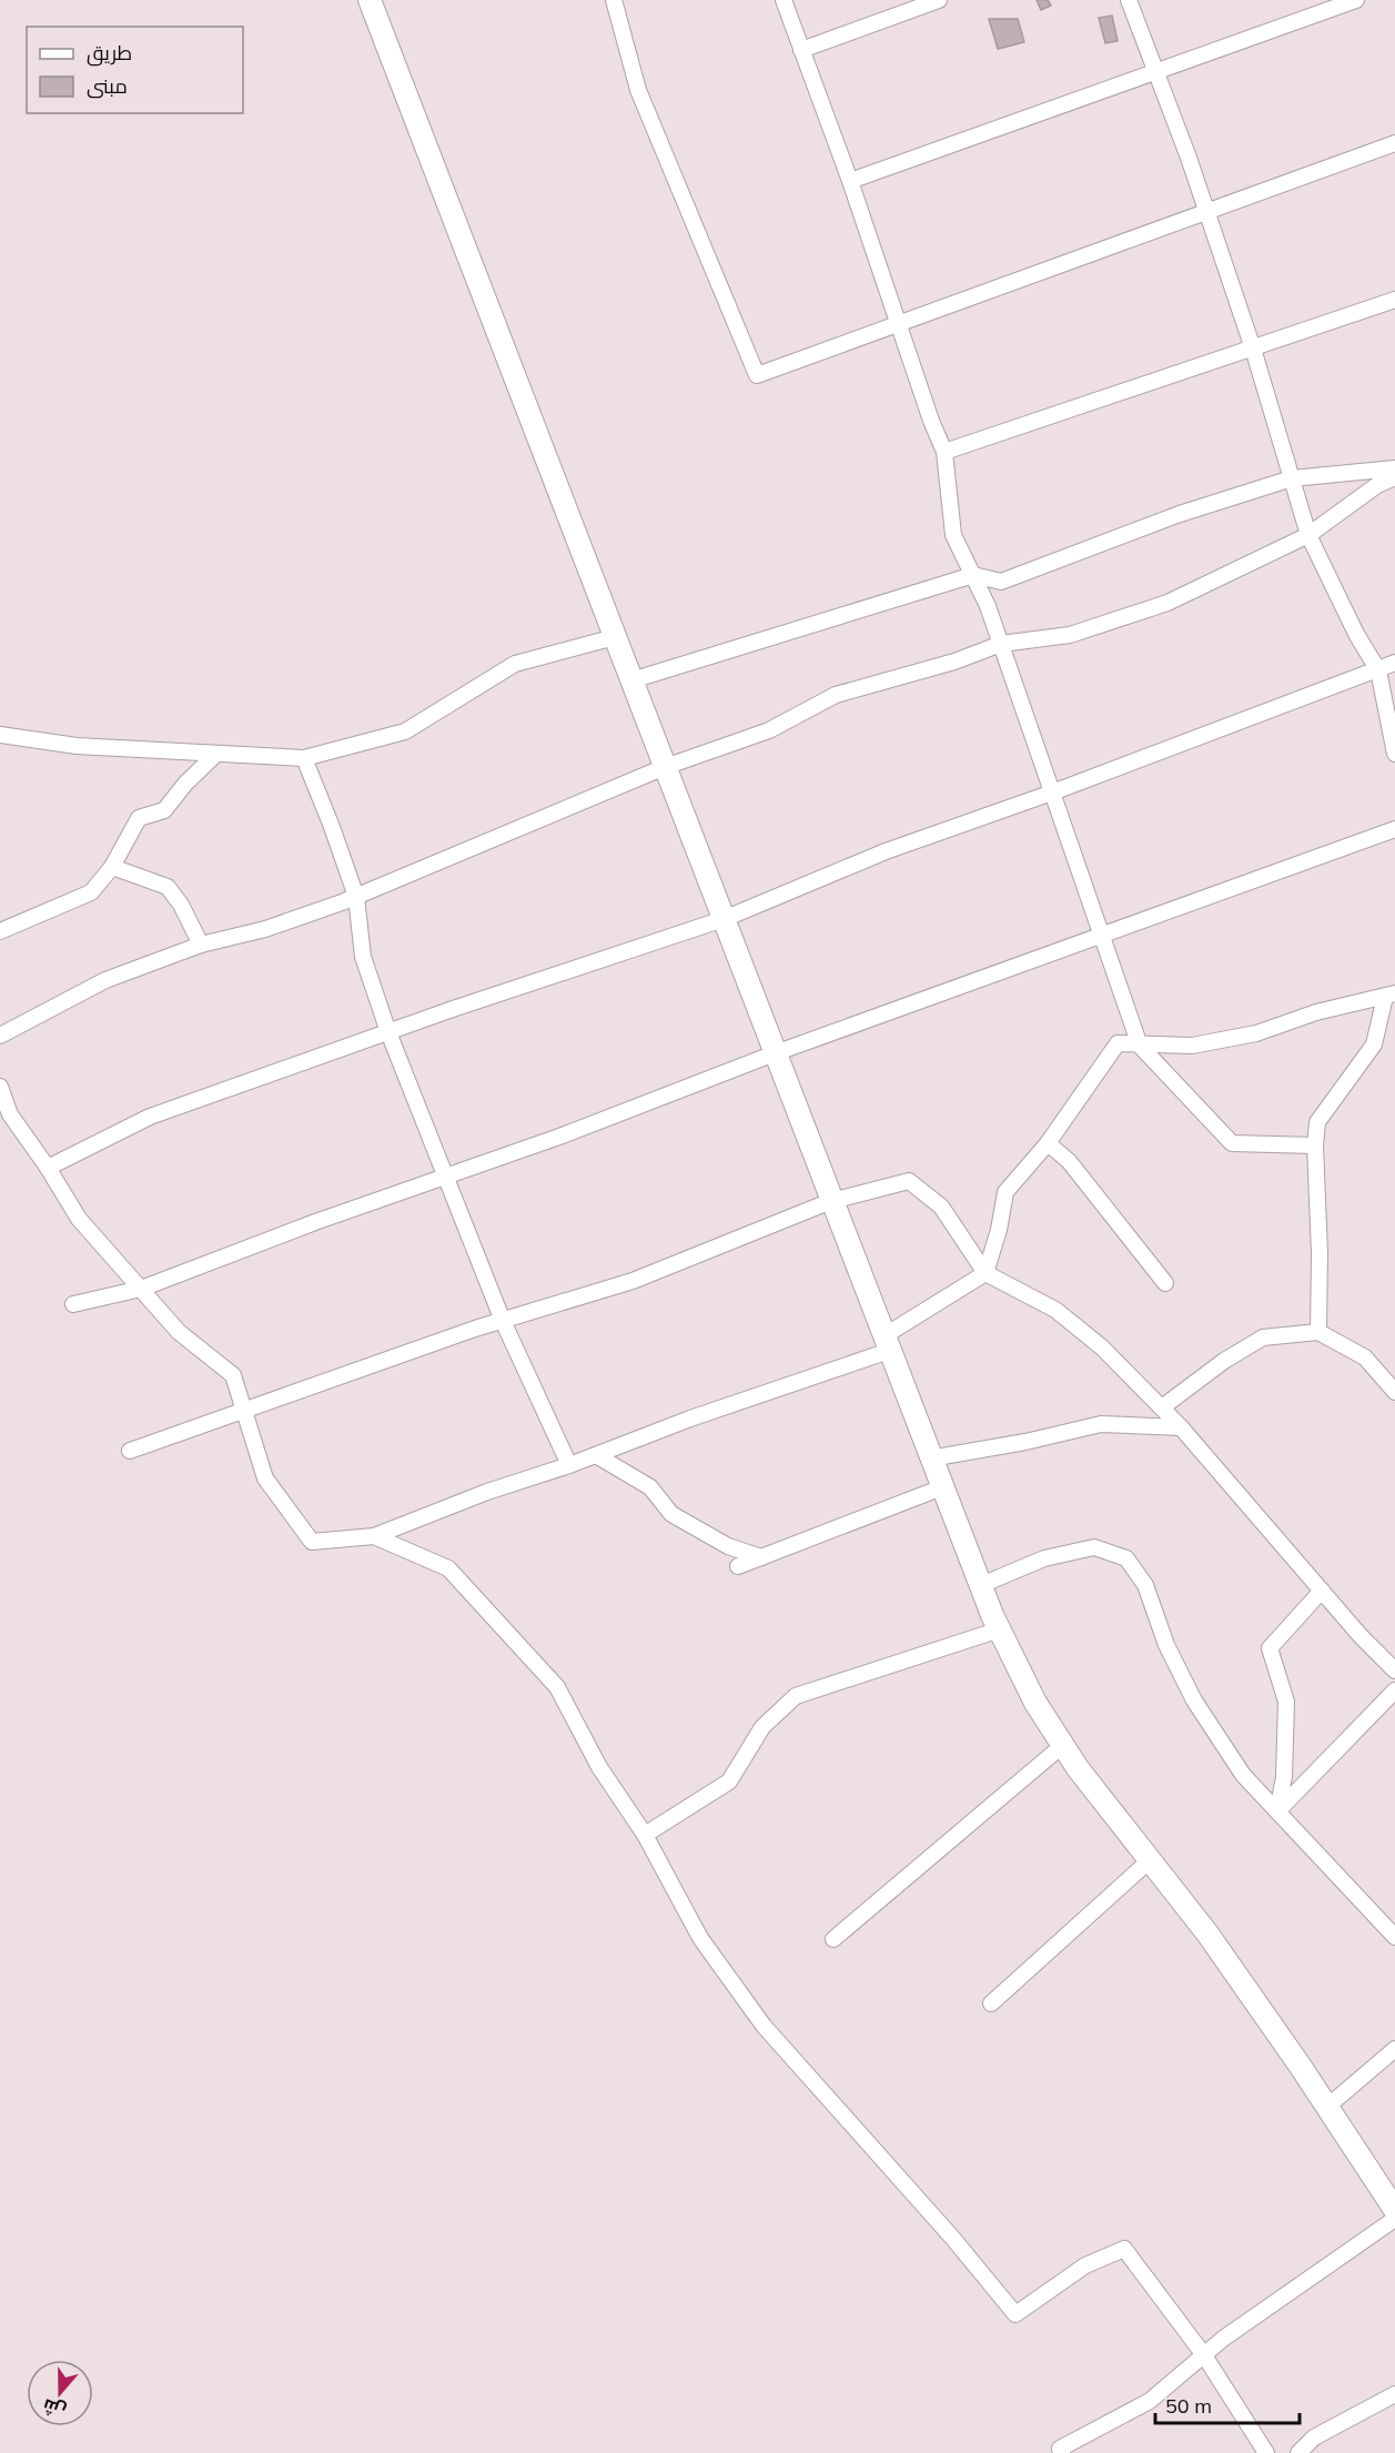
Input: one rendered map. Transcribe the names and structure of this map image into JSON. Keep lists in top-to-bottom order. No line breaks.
{"legend":["طريق","مبنى"],"scale_bar":"50 m","north":"bottom"}
